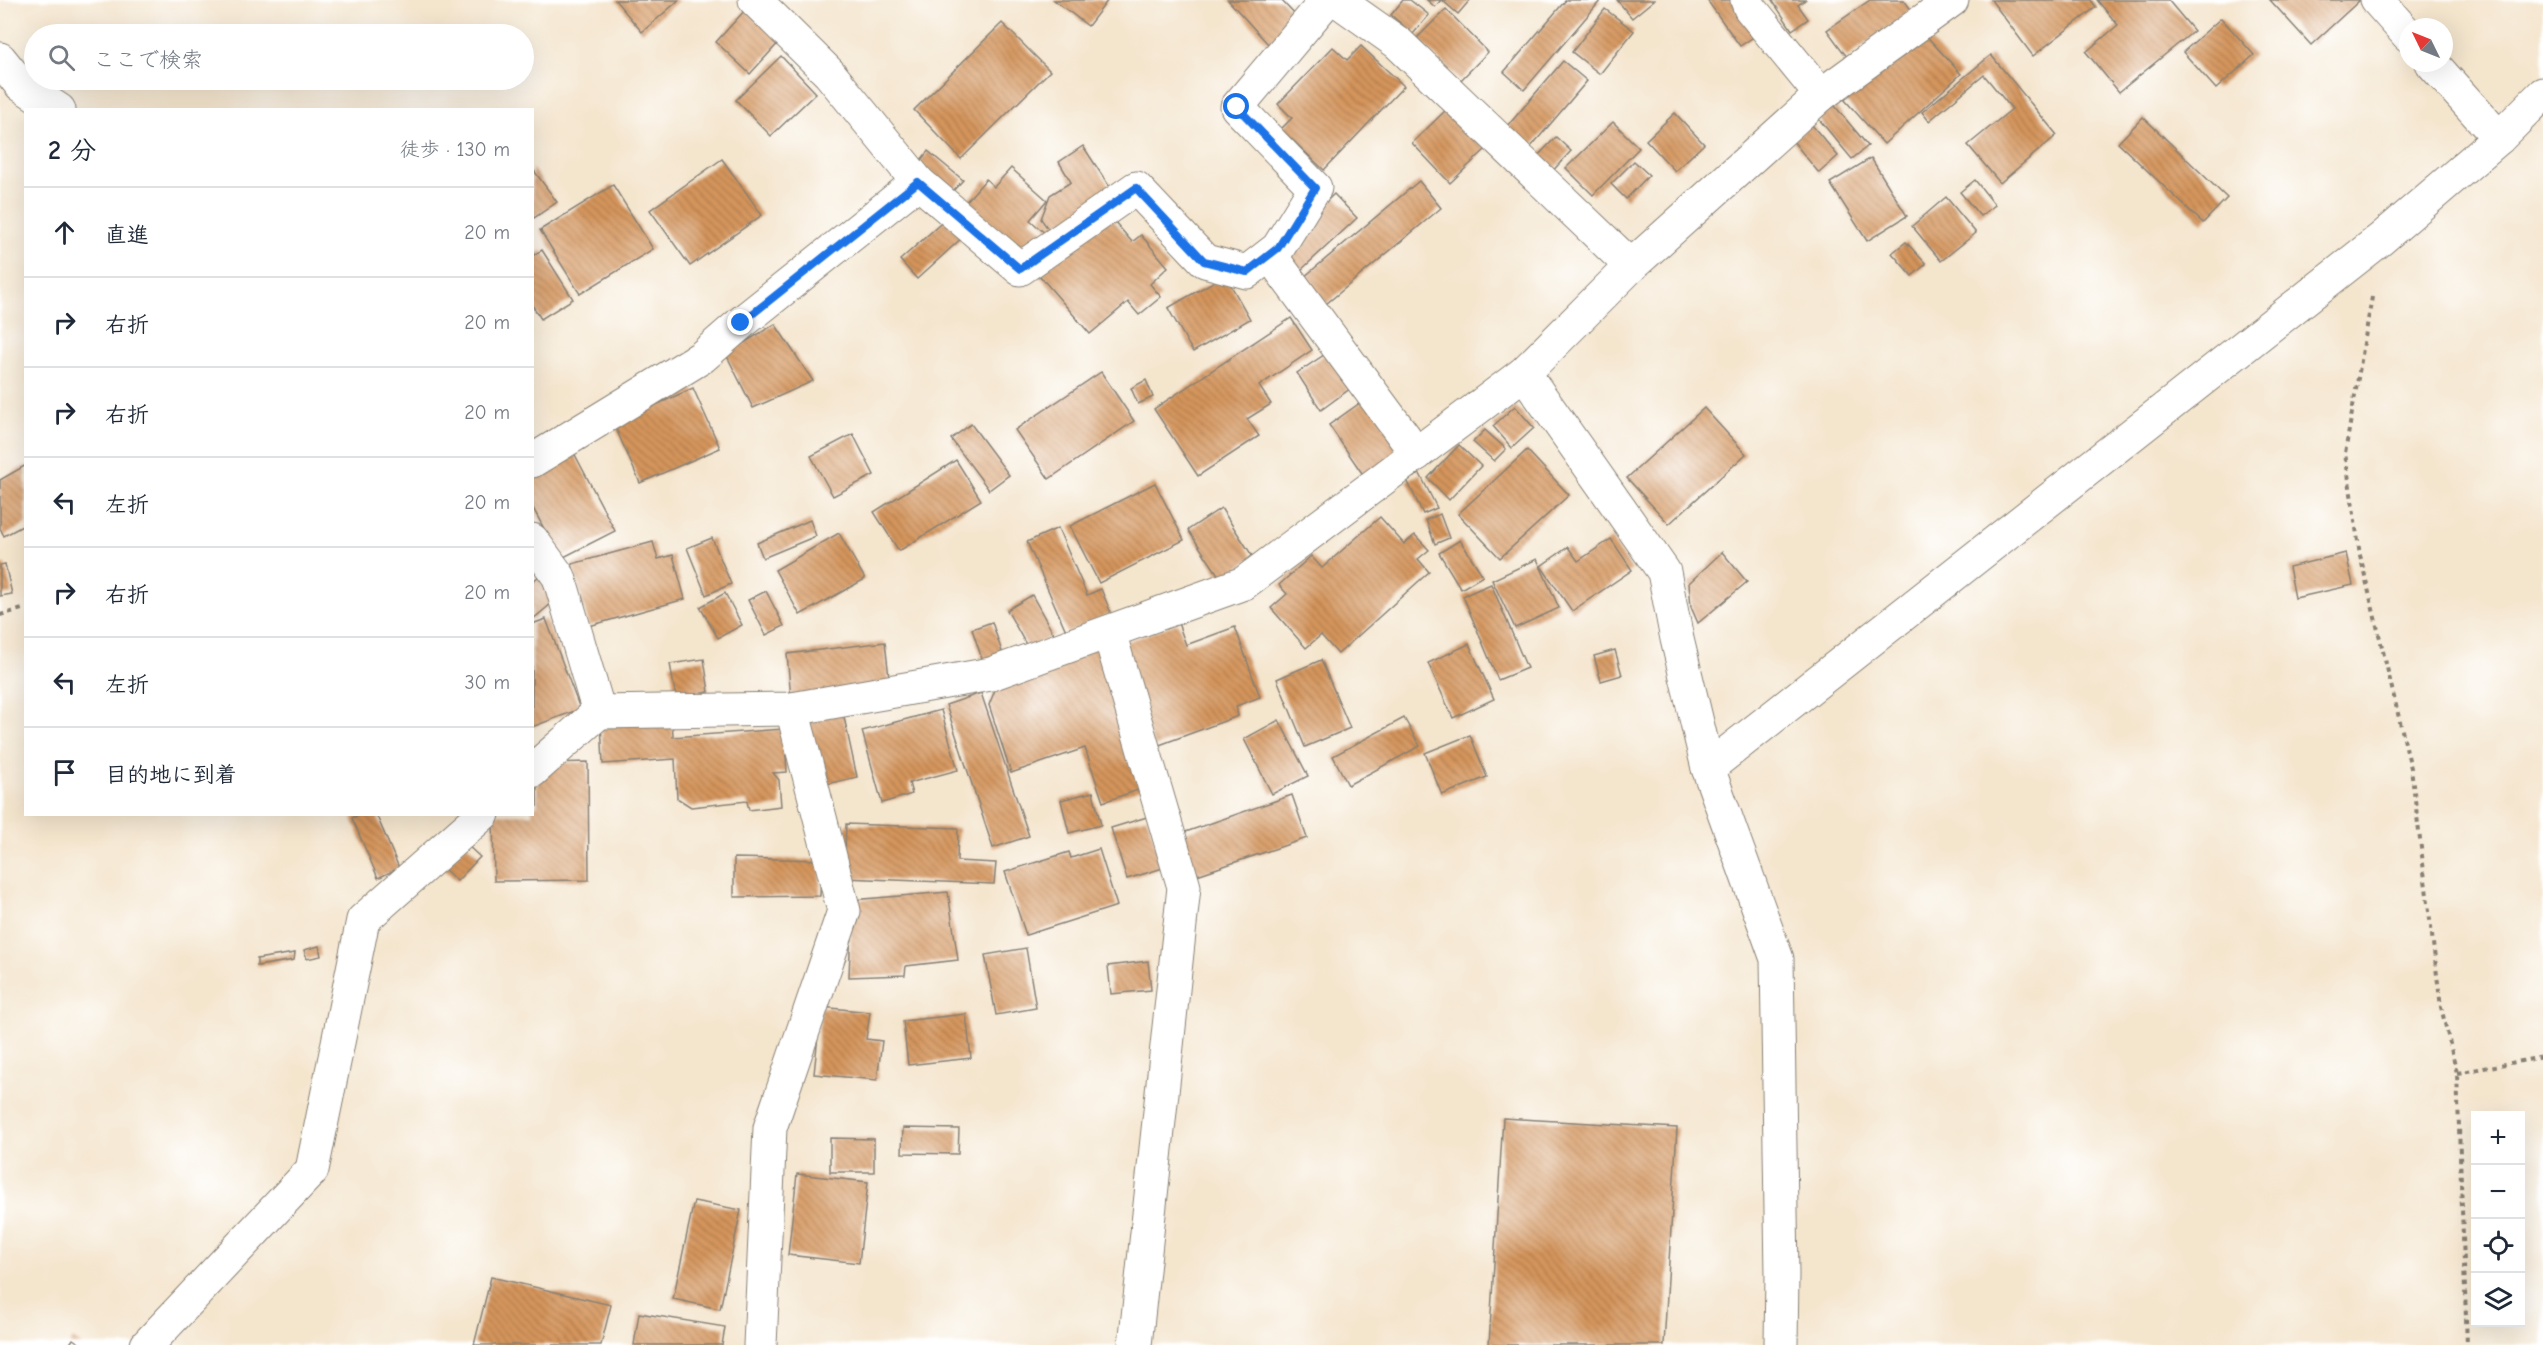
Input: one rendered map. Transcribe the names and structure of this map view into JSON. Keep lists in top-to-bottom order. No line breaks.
{"north":"top left","page":{"search":"ここで検索","heading":["2 分","徒歩 · 130 m"],"list":[["直進","20 m"],["右折","20 m"],["右折","20 m"],["左折","20 m"],["右折","20 m"],["左折","30 m"],"目的地に到着"],"map_buttons":["+","−"]}}
